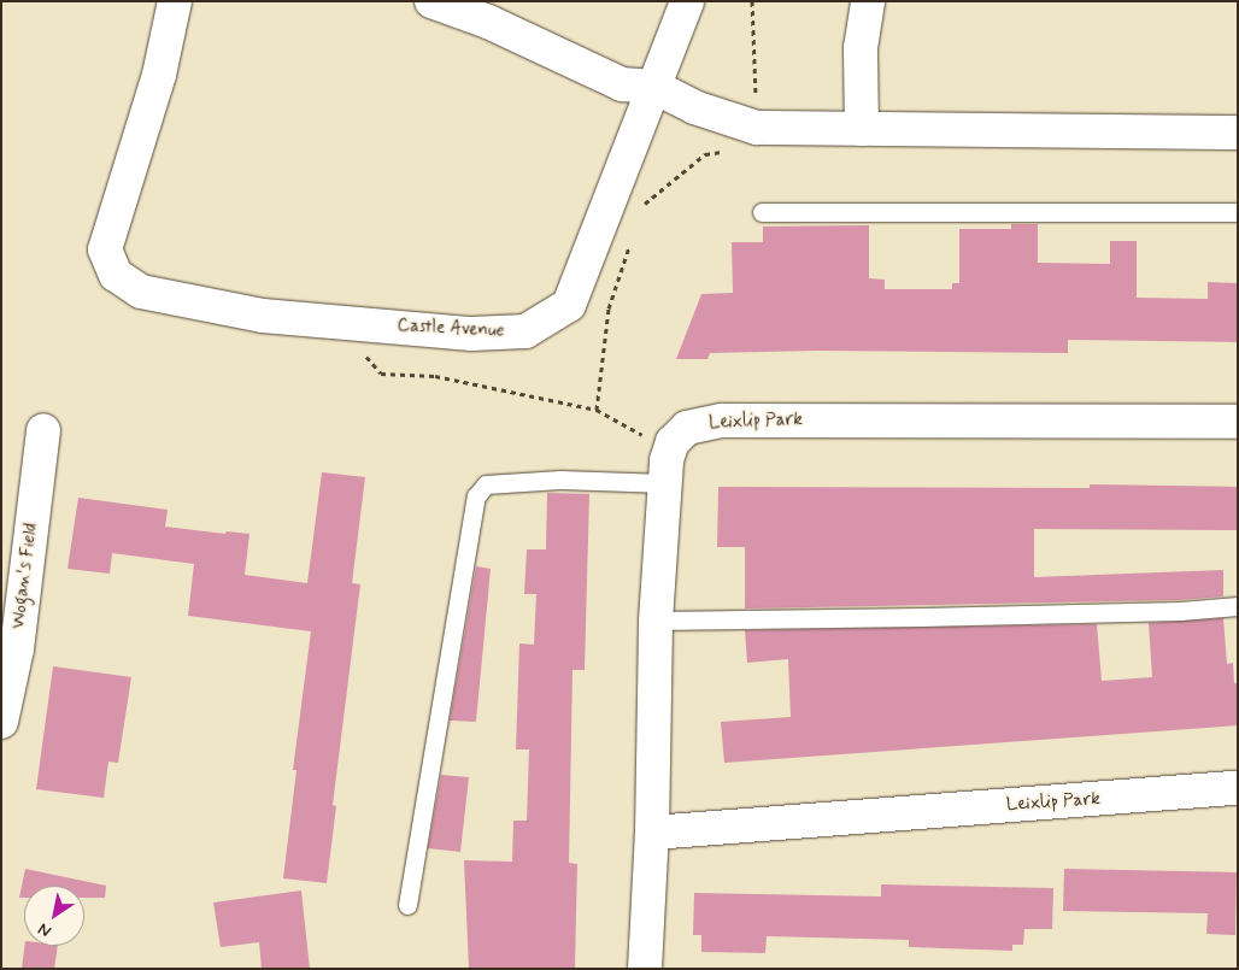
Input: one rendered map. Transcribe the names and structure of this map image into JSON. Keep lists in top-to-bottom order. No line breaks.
{"streets":{"street":["Castle Avenue","Leixlip Park","Wogan's Field"]},"north":"bottom left"}
